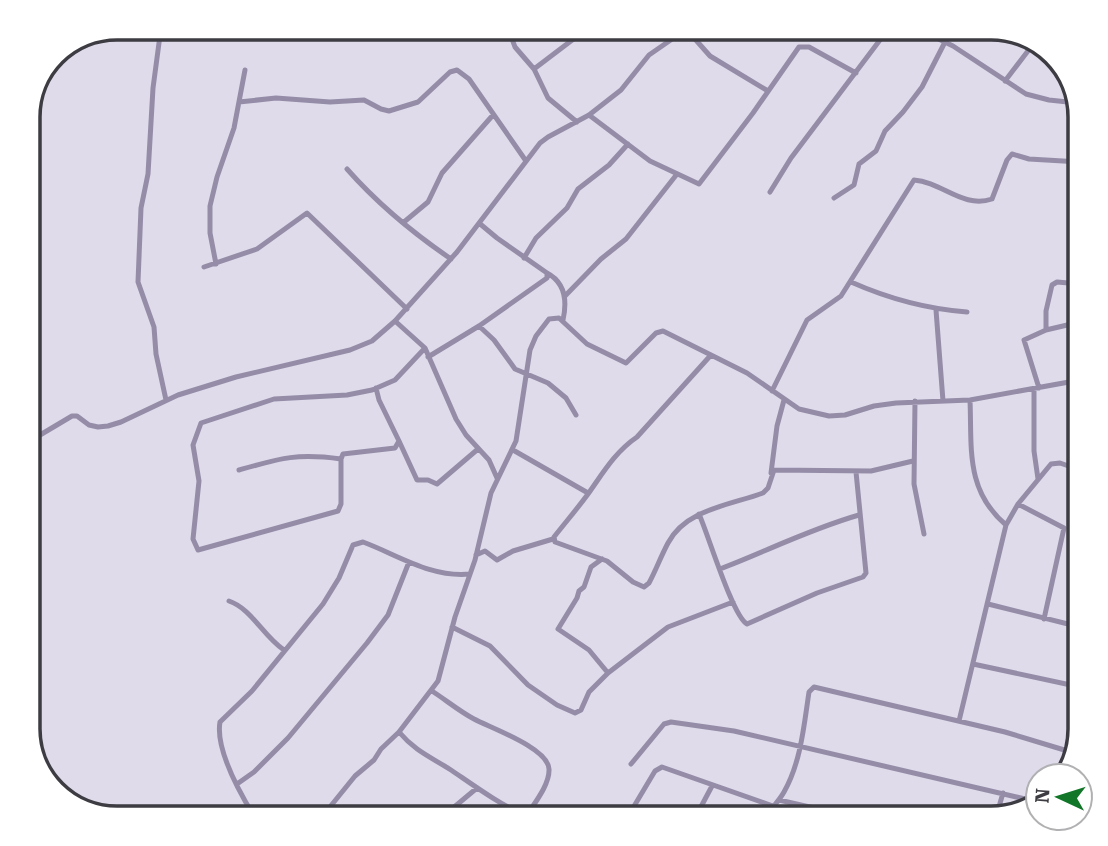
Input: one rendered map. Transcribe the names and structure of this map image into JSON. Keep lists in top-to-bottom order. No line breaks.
{"north":"left"}
